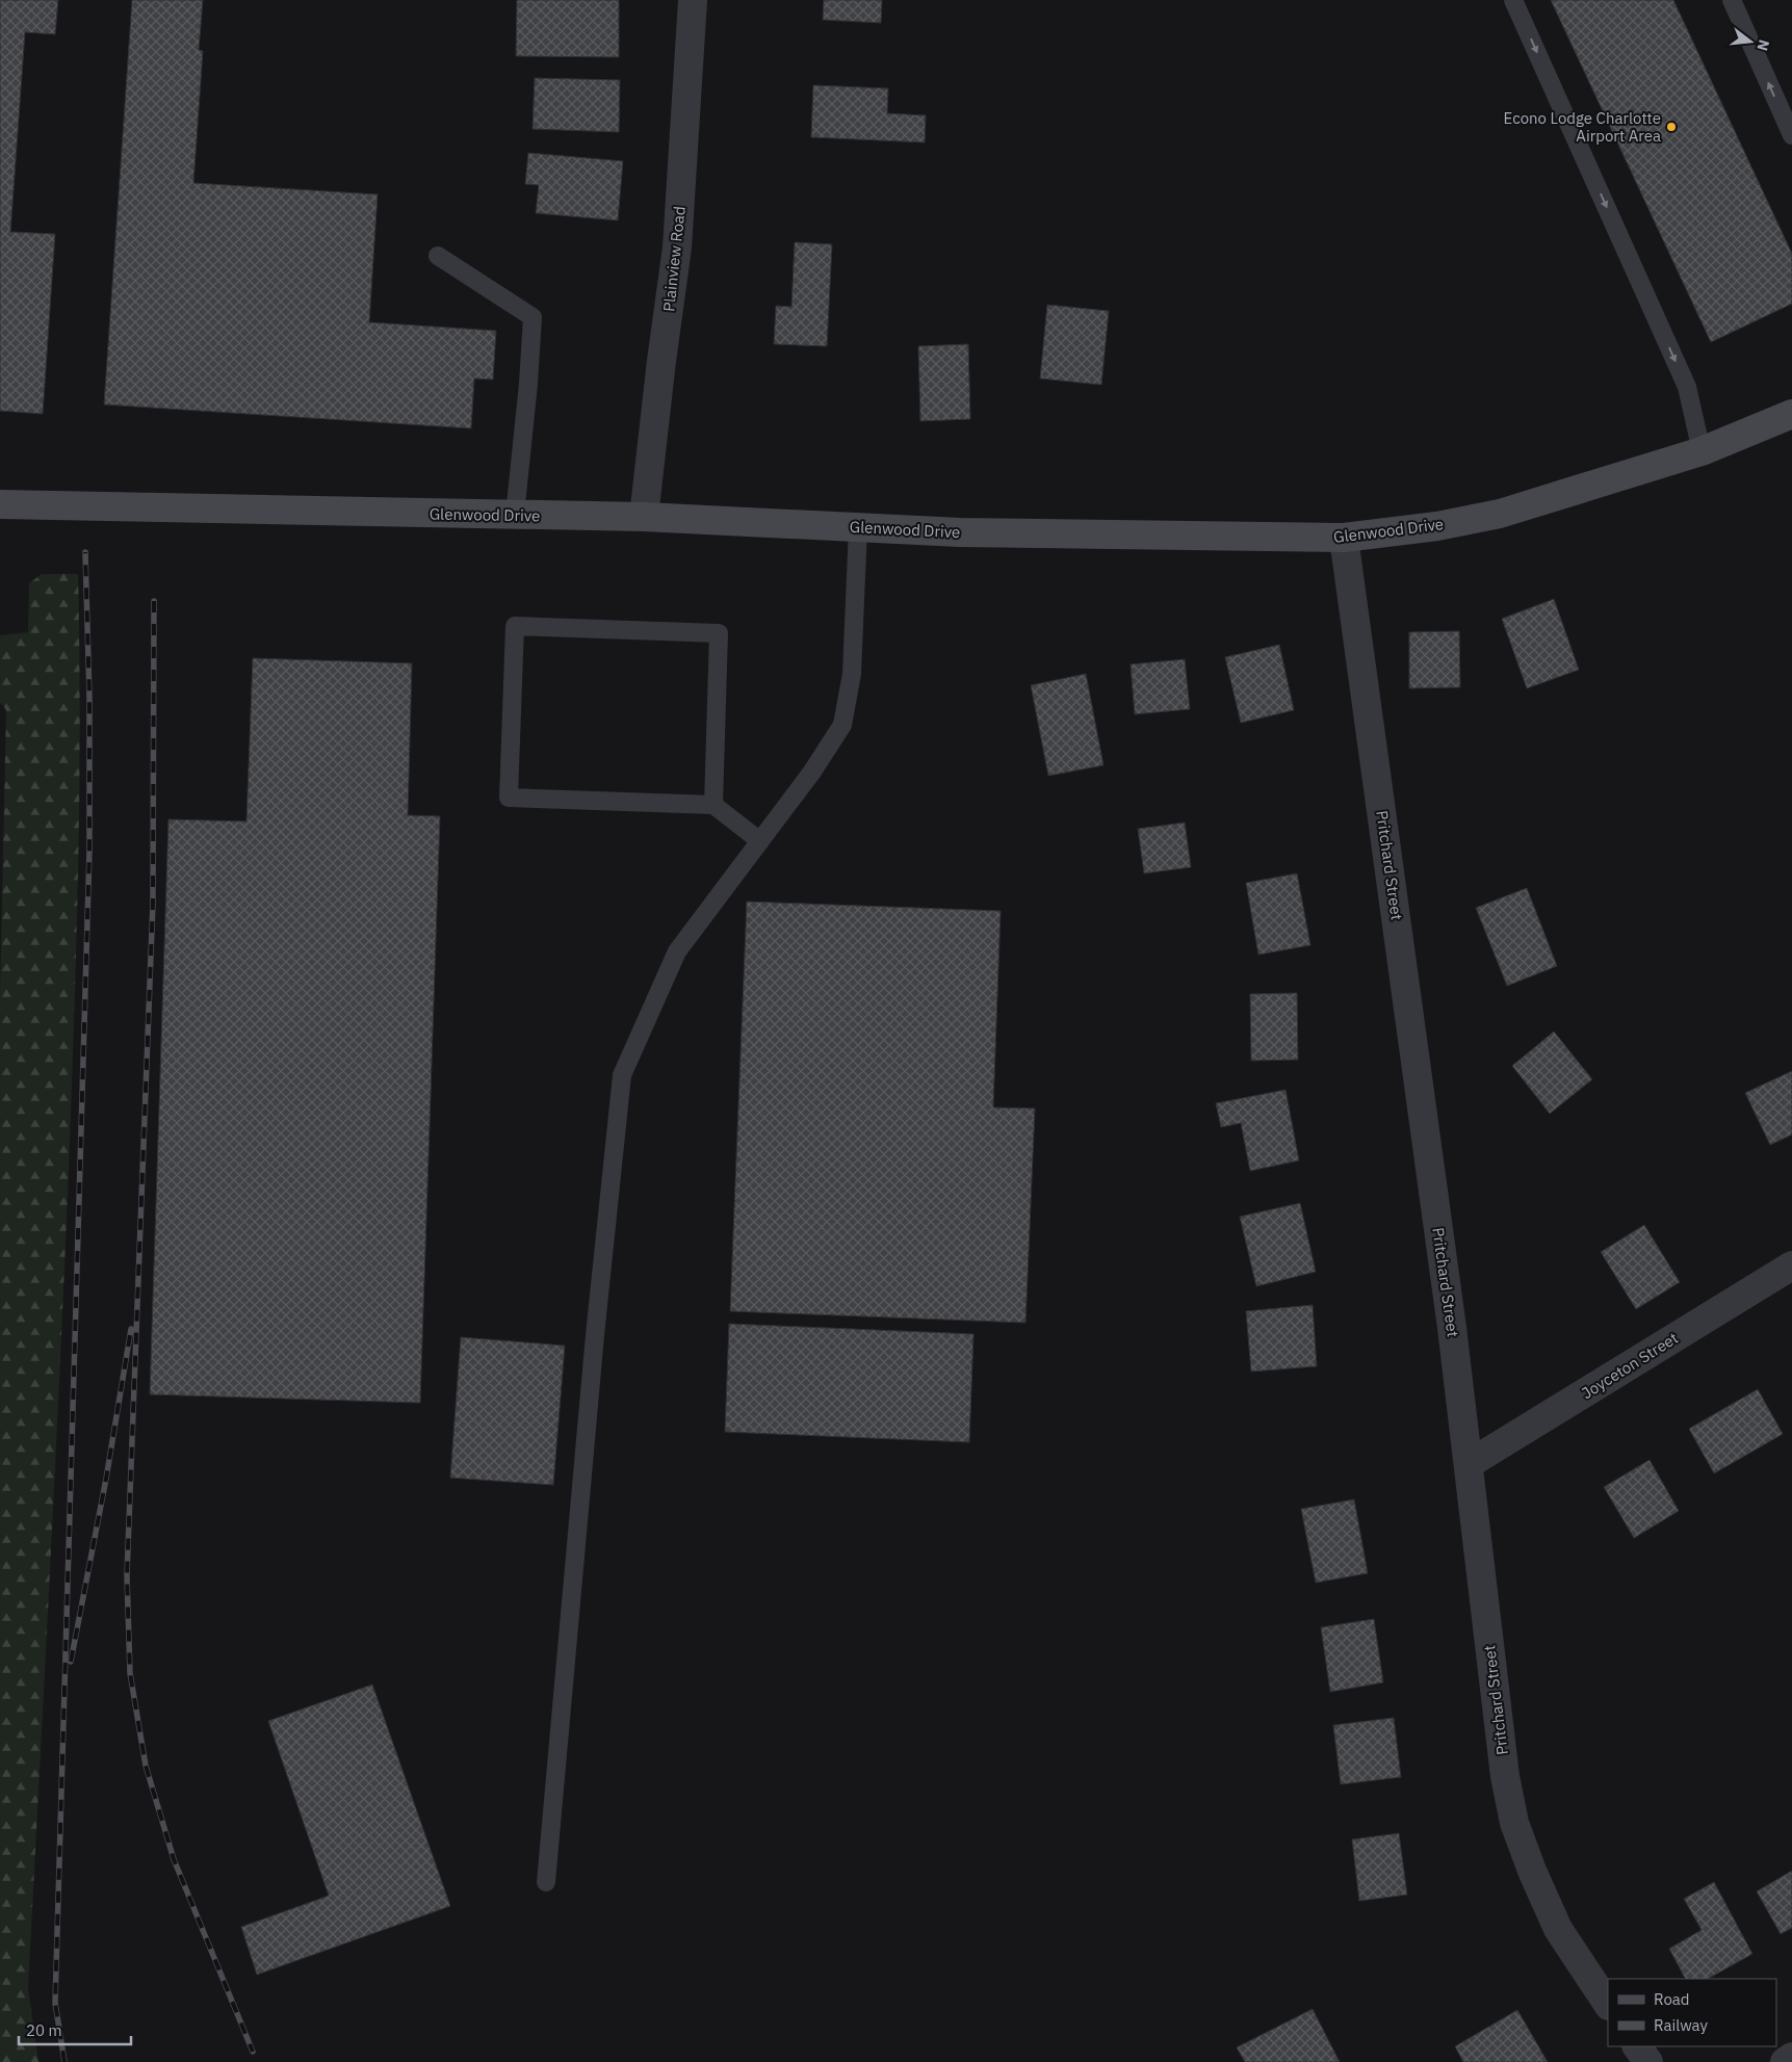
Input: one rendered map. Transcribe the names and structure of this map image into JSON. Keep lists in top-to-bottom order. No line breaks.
{"streets":{"street":["Plainview Road","Glenwood Drive","Pritchard Street","Joyceton Street"]},"crossings":[["Plainview Road","Glenwood Drive"],["Glenwood Drive","Pritchard Street"],["Pritchard Street","Joyceton Street"]],"places":["Econo Lodge Charlotte Airport Area"],"legend":["Road","Railway"],"scale_bar":"20 m","north":"right"}
